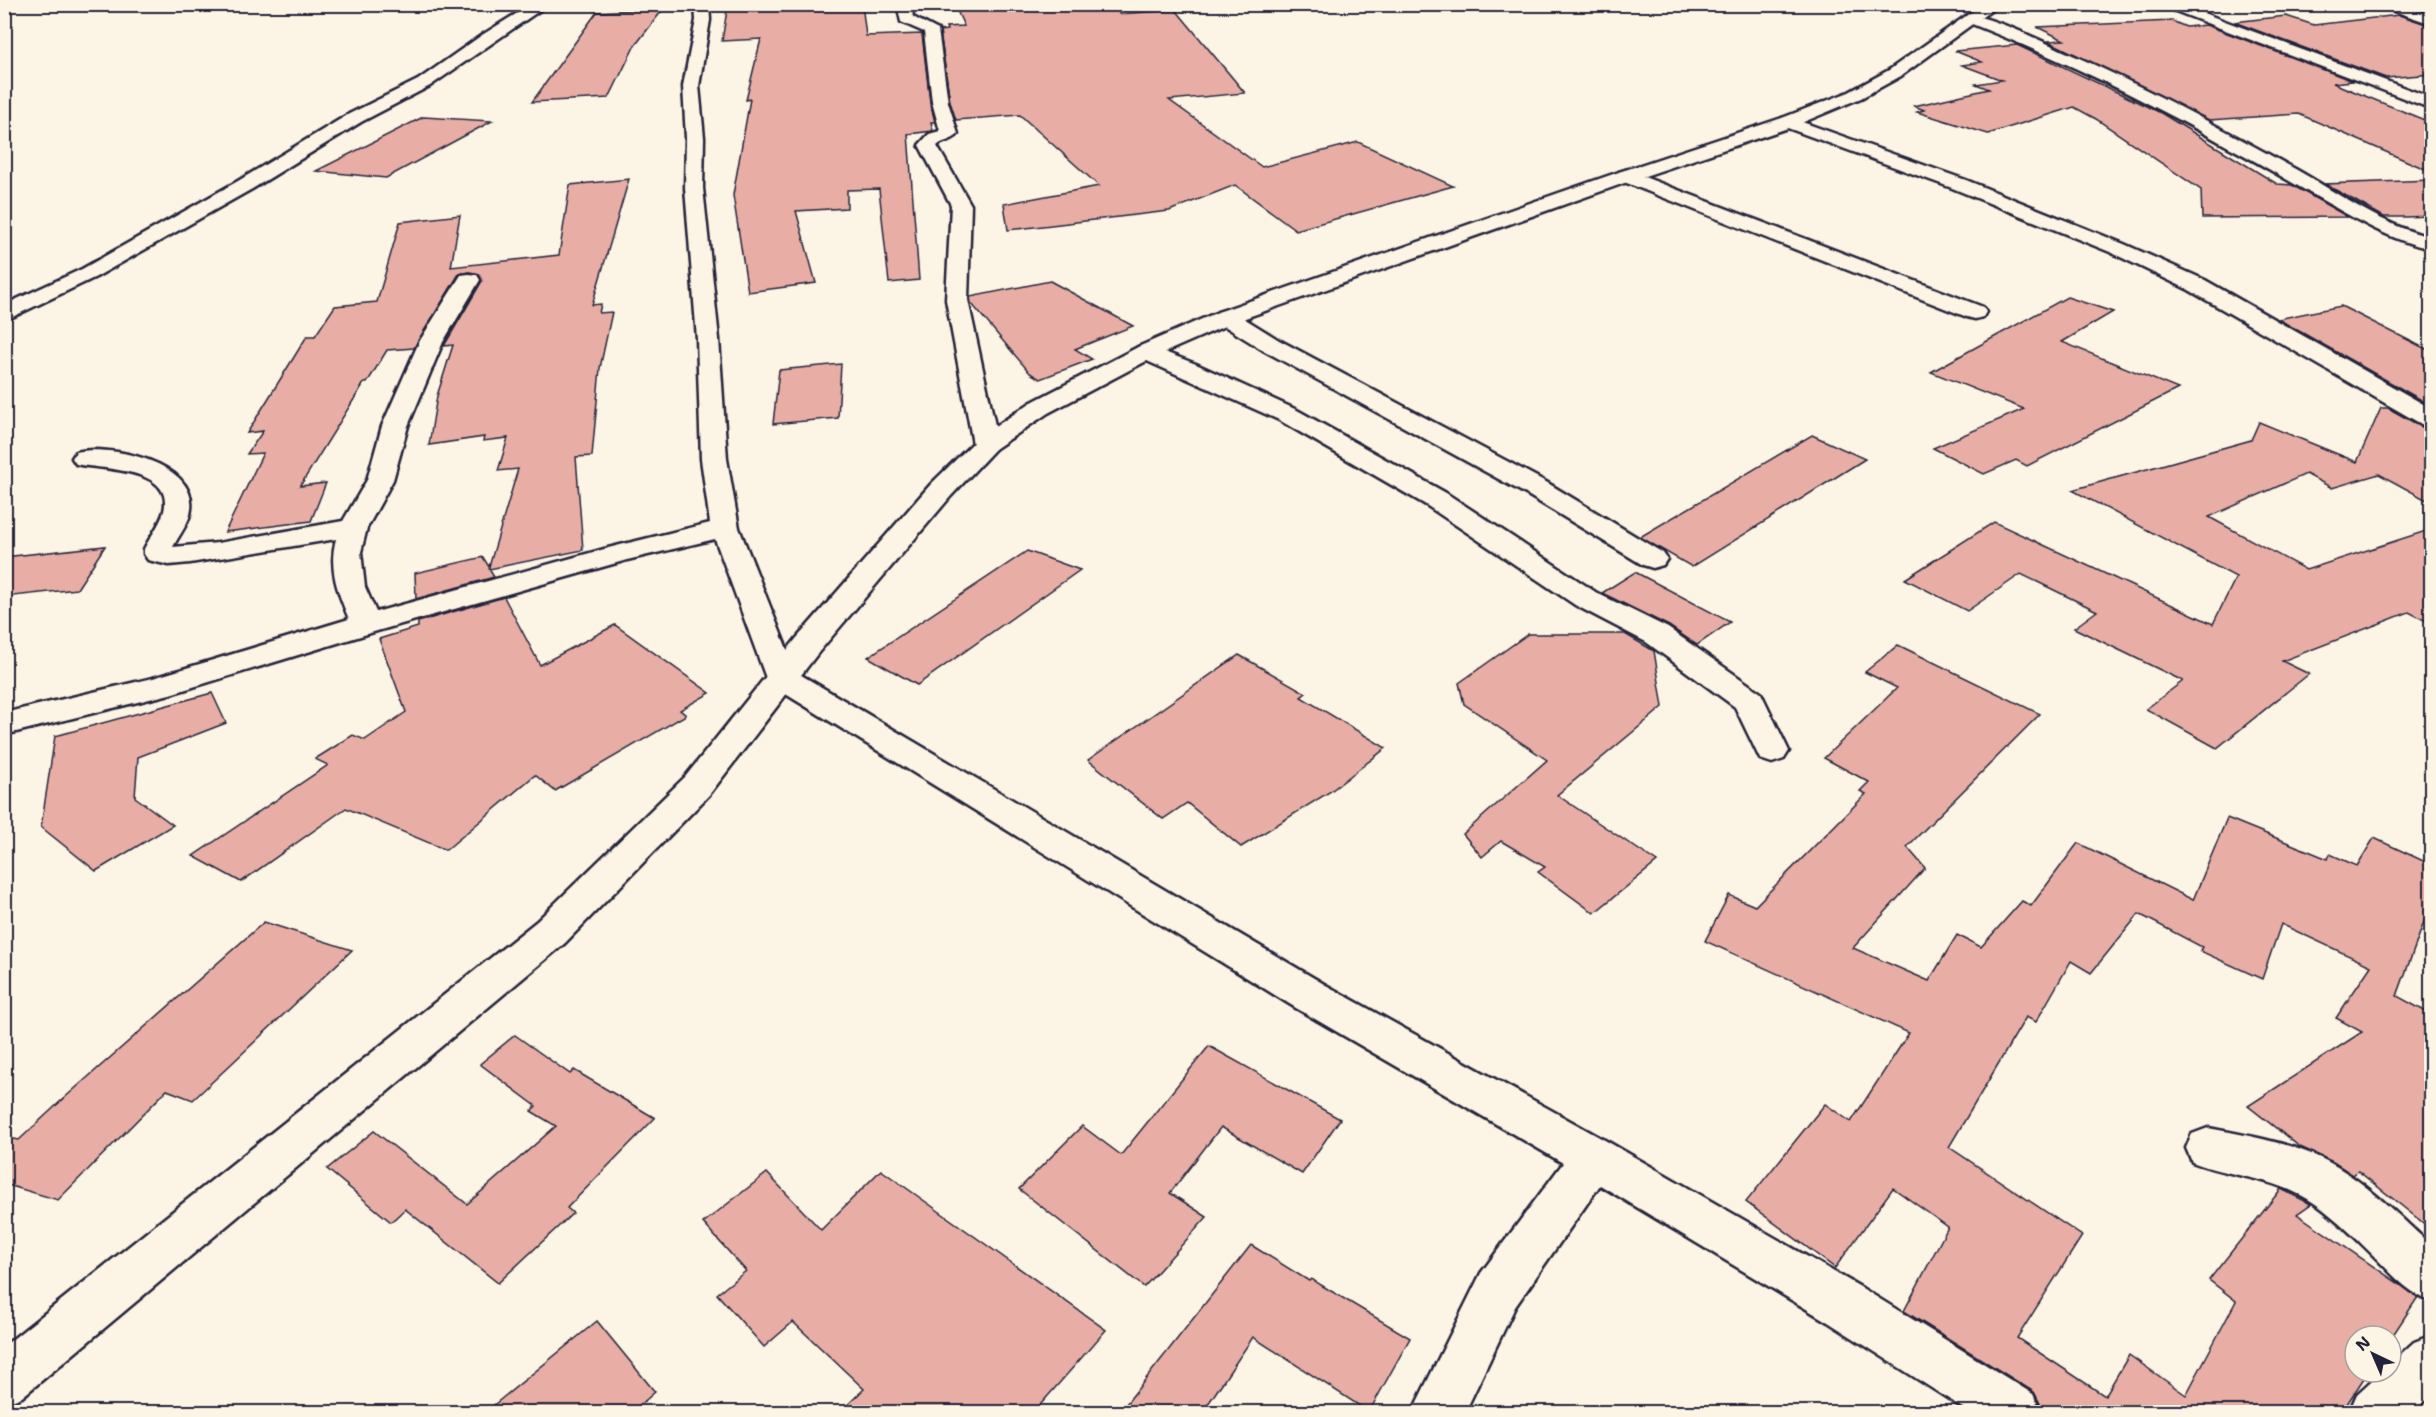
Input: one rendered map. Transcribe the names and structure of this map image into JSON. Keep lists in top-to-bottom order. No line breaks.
{"north":"top left"}
